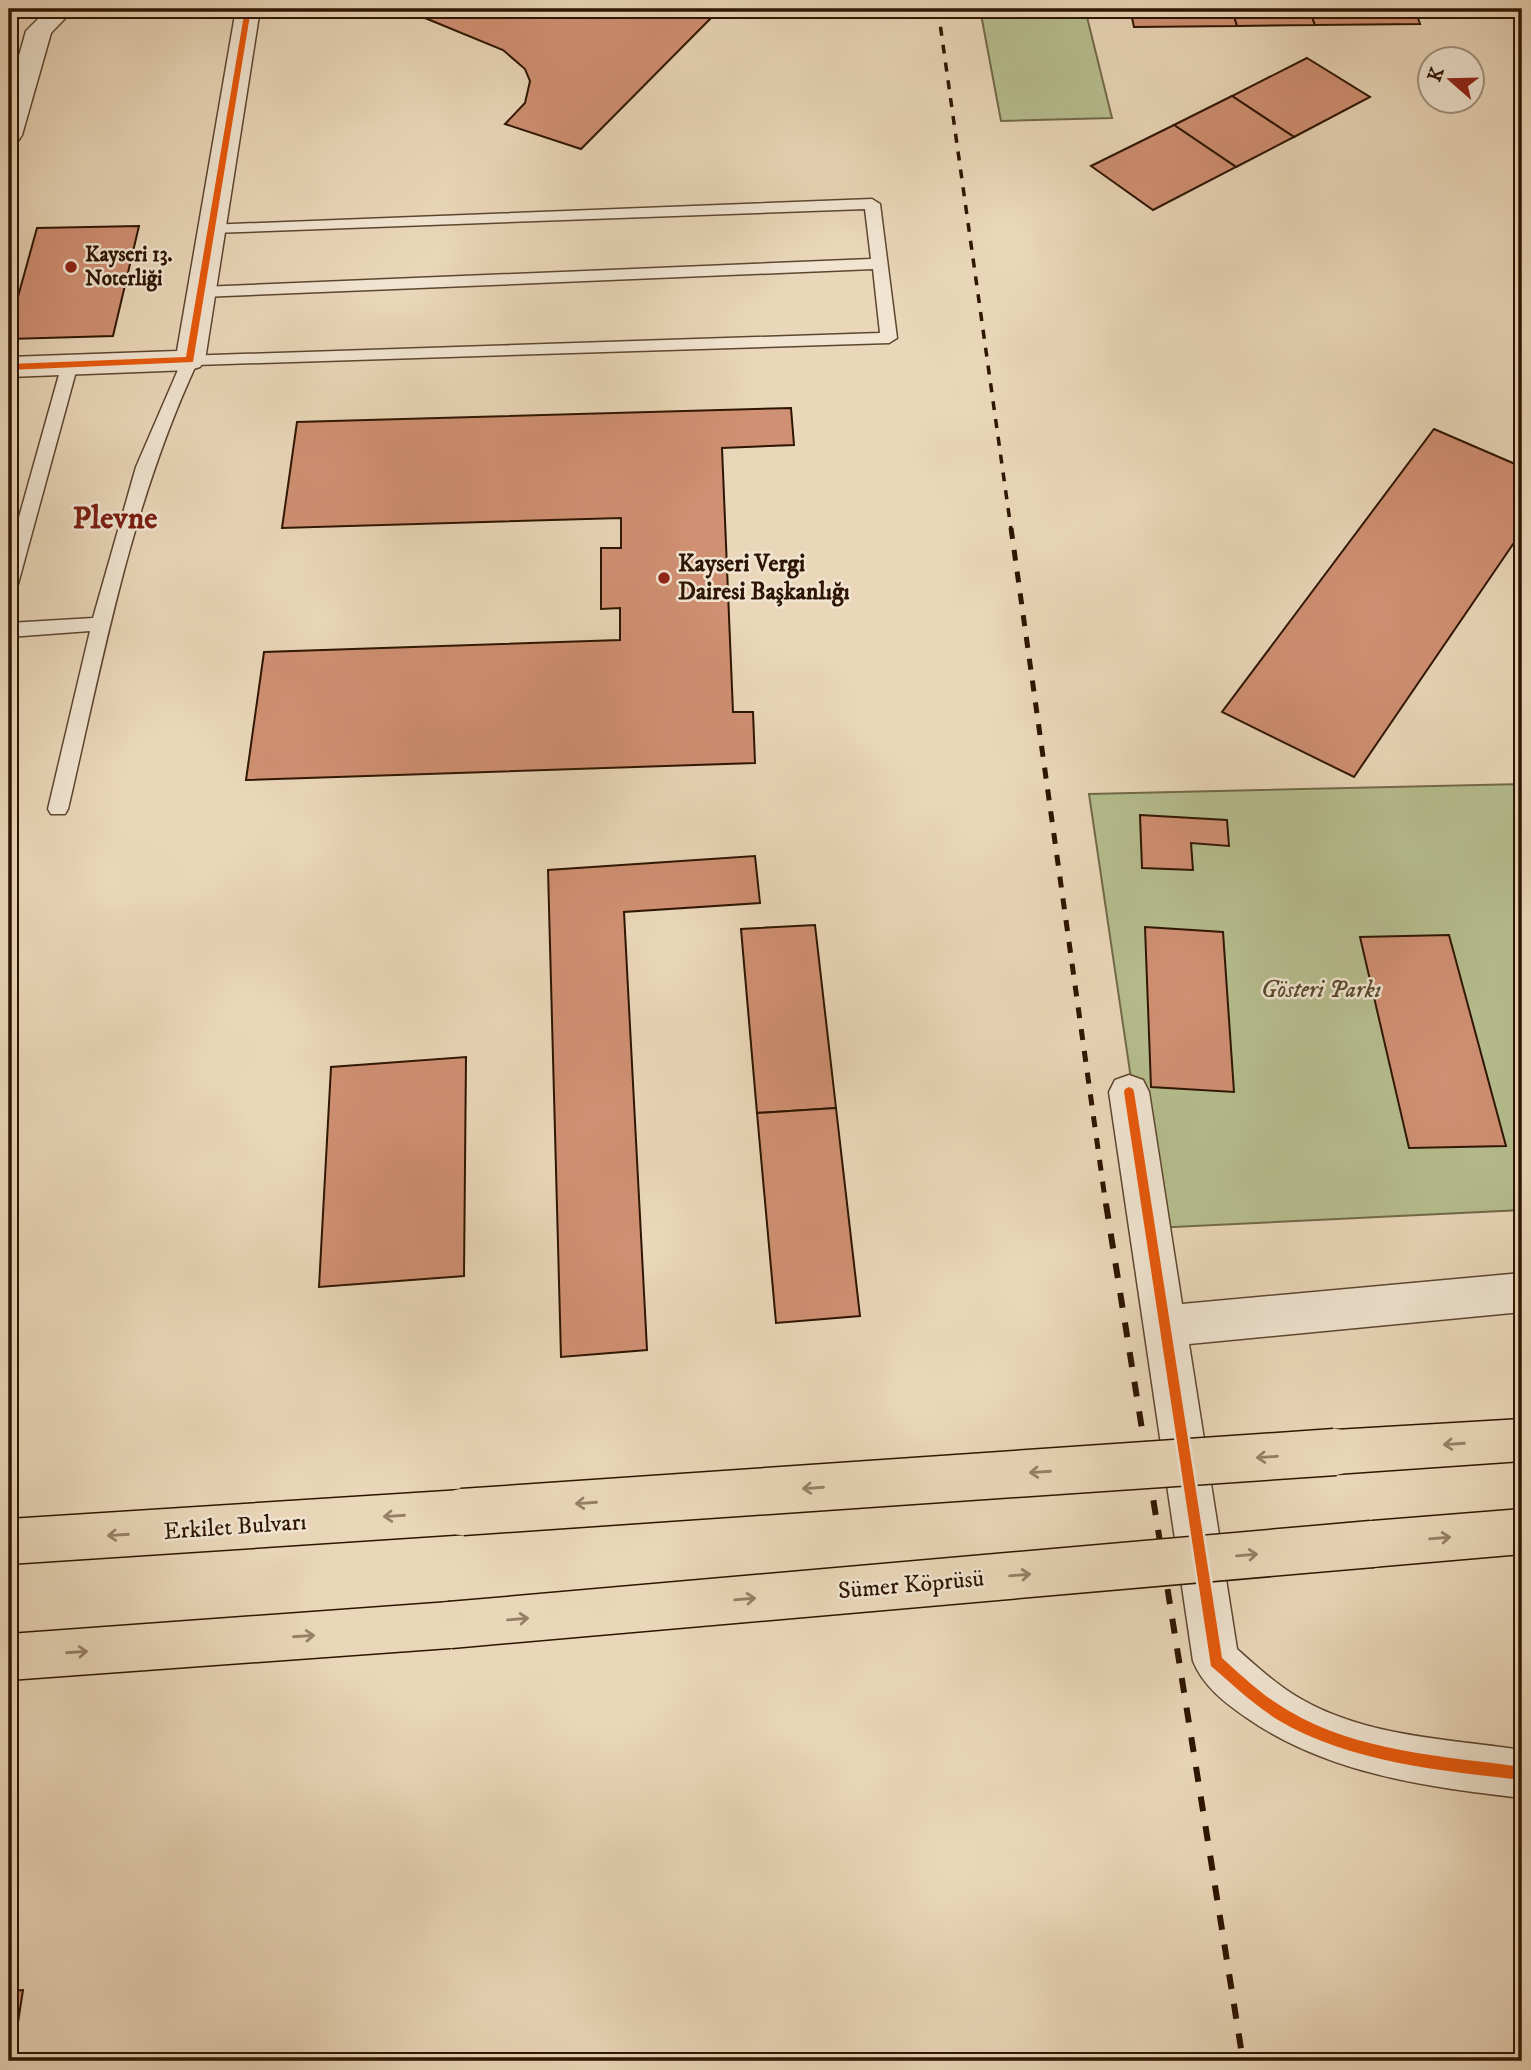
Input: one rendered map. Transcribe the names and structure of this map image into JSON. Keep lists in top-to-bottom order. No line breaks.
{"streets":{"main road":["Erkilet Bulvarı","Sümer Köprüsü"]},"one_way":["Erkilet Bulvarı","Sümer Köprüsü"],"districts":["Plevne"],"parks":["Gösteri Parkı"],"places":["Kayseri 13. Noterliği","Kayseri Vergi Dairesi Başkanlığı"],"north":"left"}
